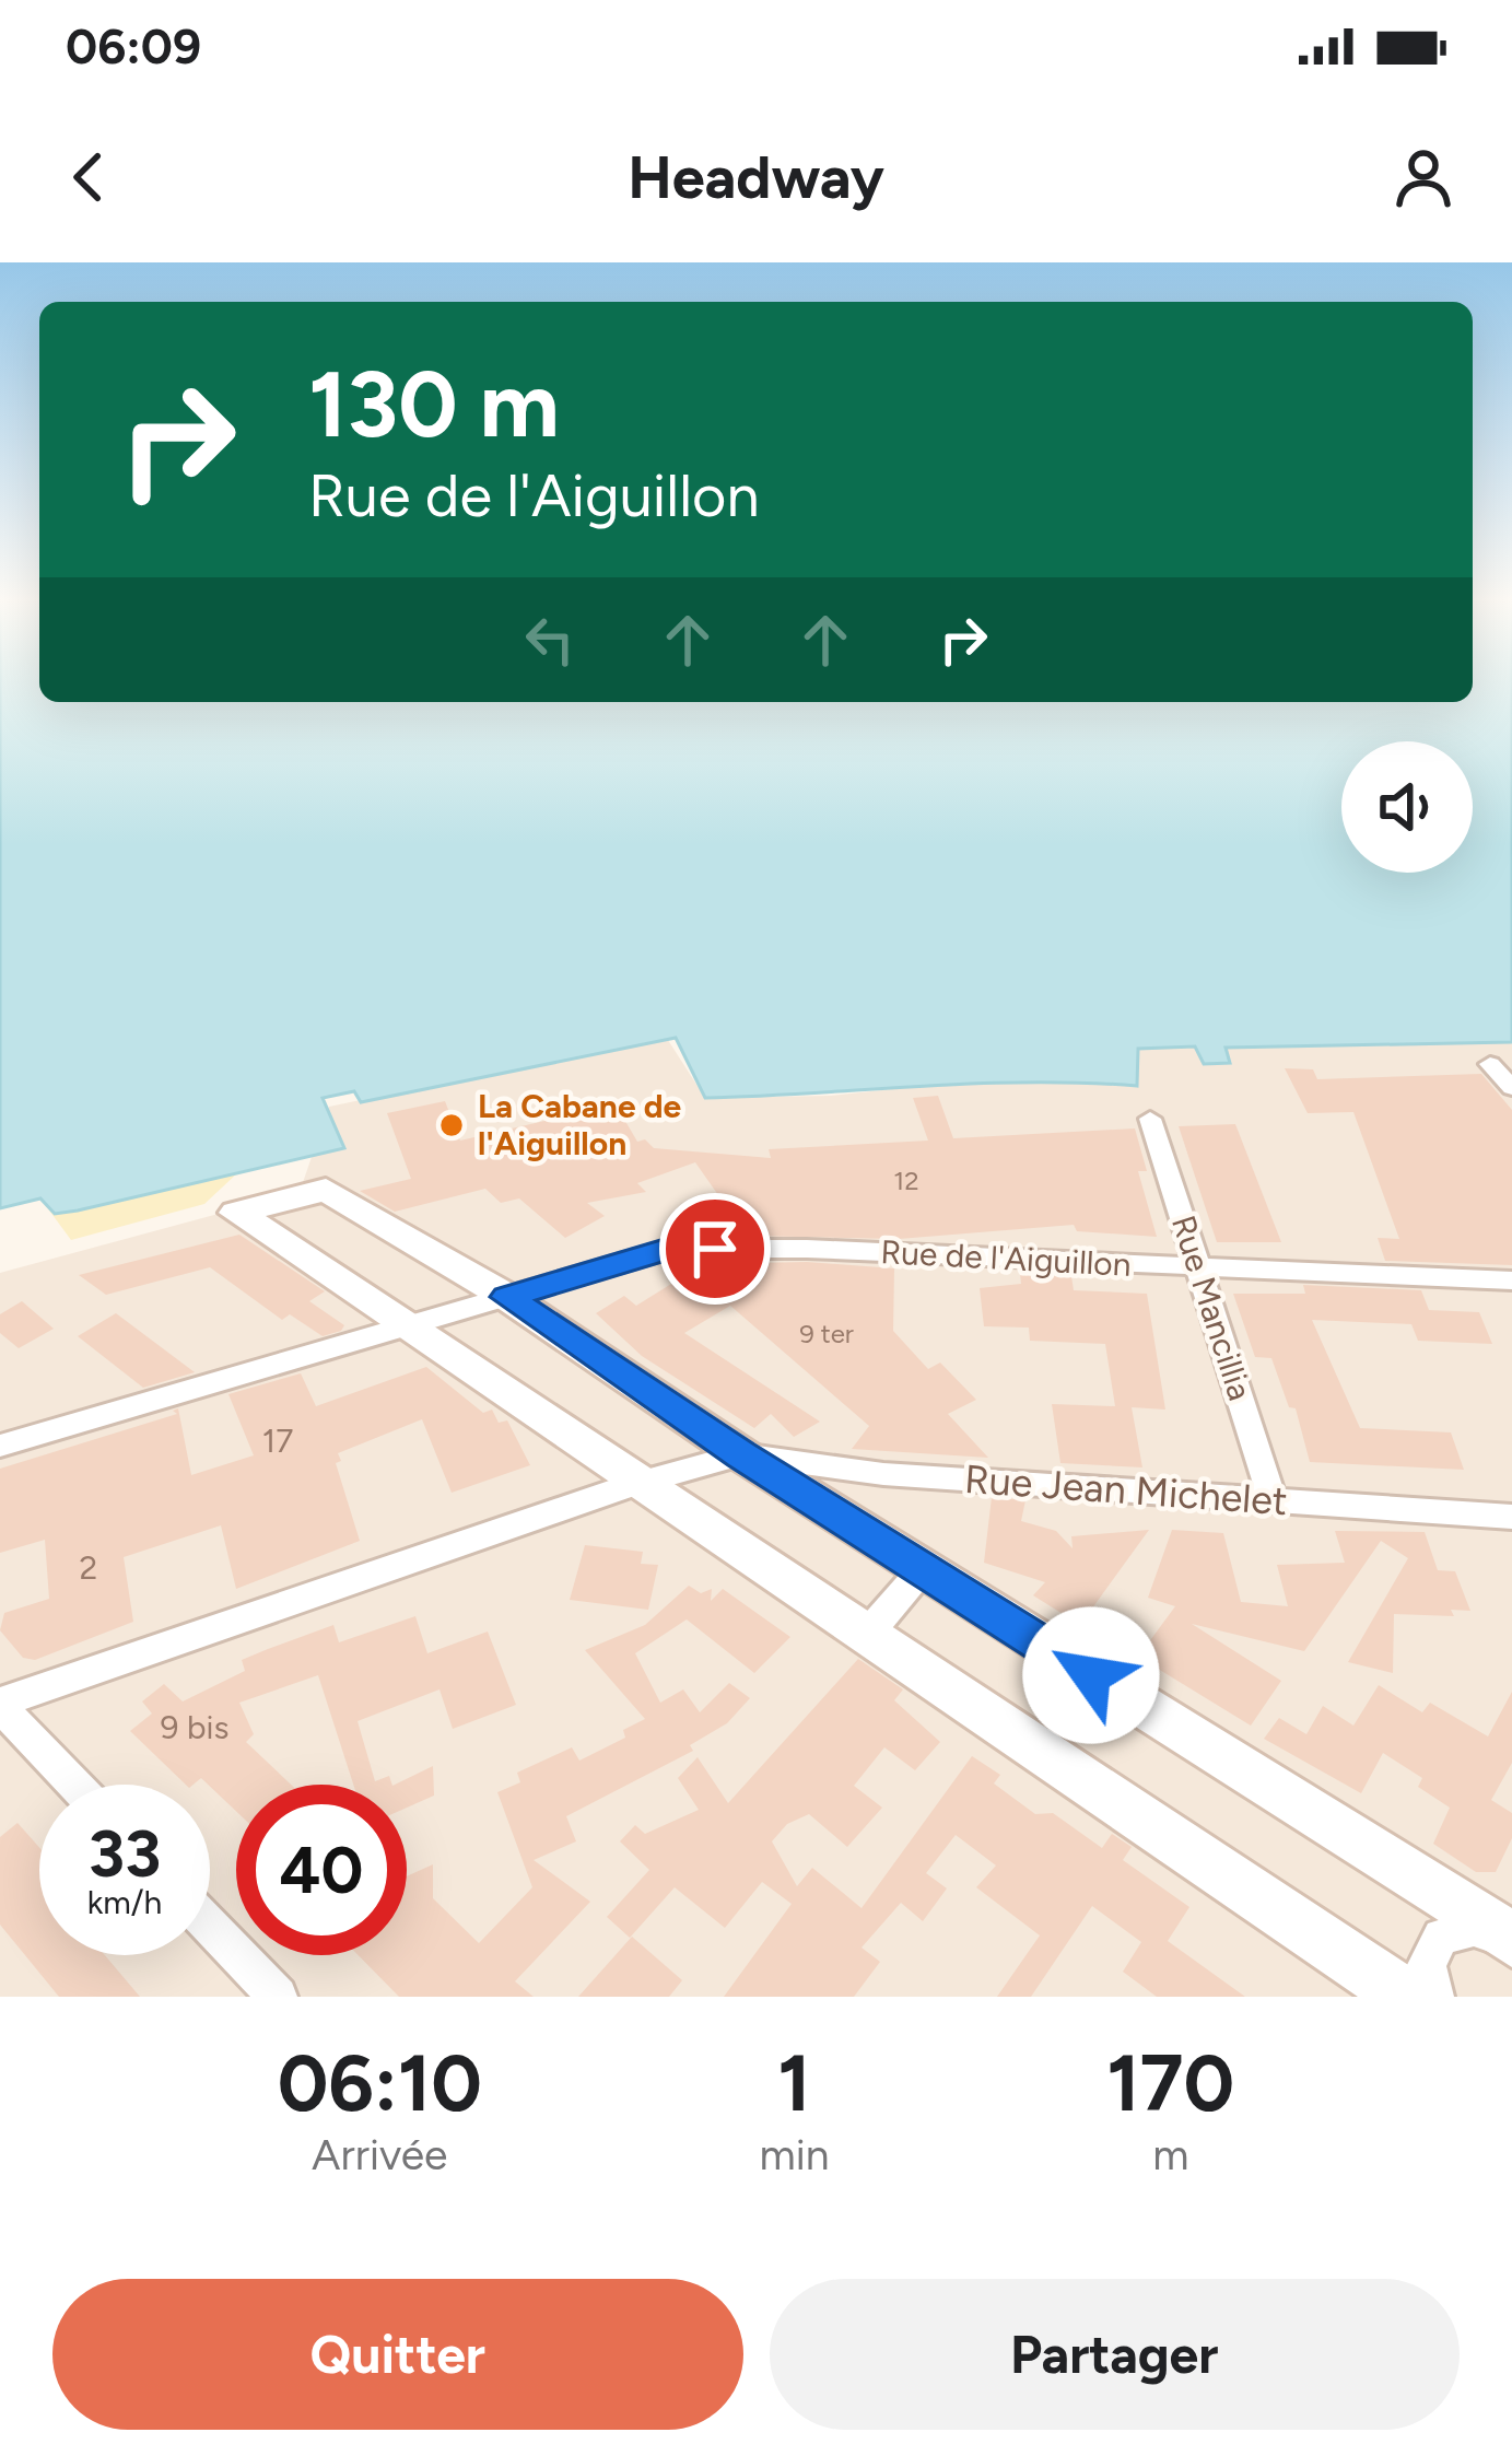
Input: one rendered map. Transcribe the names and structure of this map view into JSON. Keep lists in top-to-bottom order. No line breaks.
{"streets":{"street":["Rue de l'Aiguillon","Rue Mancillia","Rue Jean Michelet"]},"crossings":[["Rue de l'Aiguillon","Rue Mancillia"],["Rue Mancillia","Rue Jean Michelet"]],"places":["La Cabane de l'Aiguillon"],"house_numbers":["12","9 ter","17","2","9 bis"],"page":{"status":"06:09","header":"Headway","turn":["130 m","Rue de l'Aiguillon"],"speed":"33 km/h","limit":"40","eta":["06:10","Arrivée","1","min","170","m"],"buttons":["Quitter","Partager"]}}
